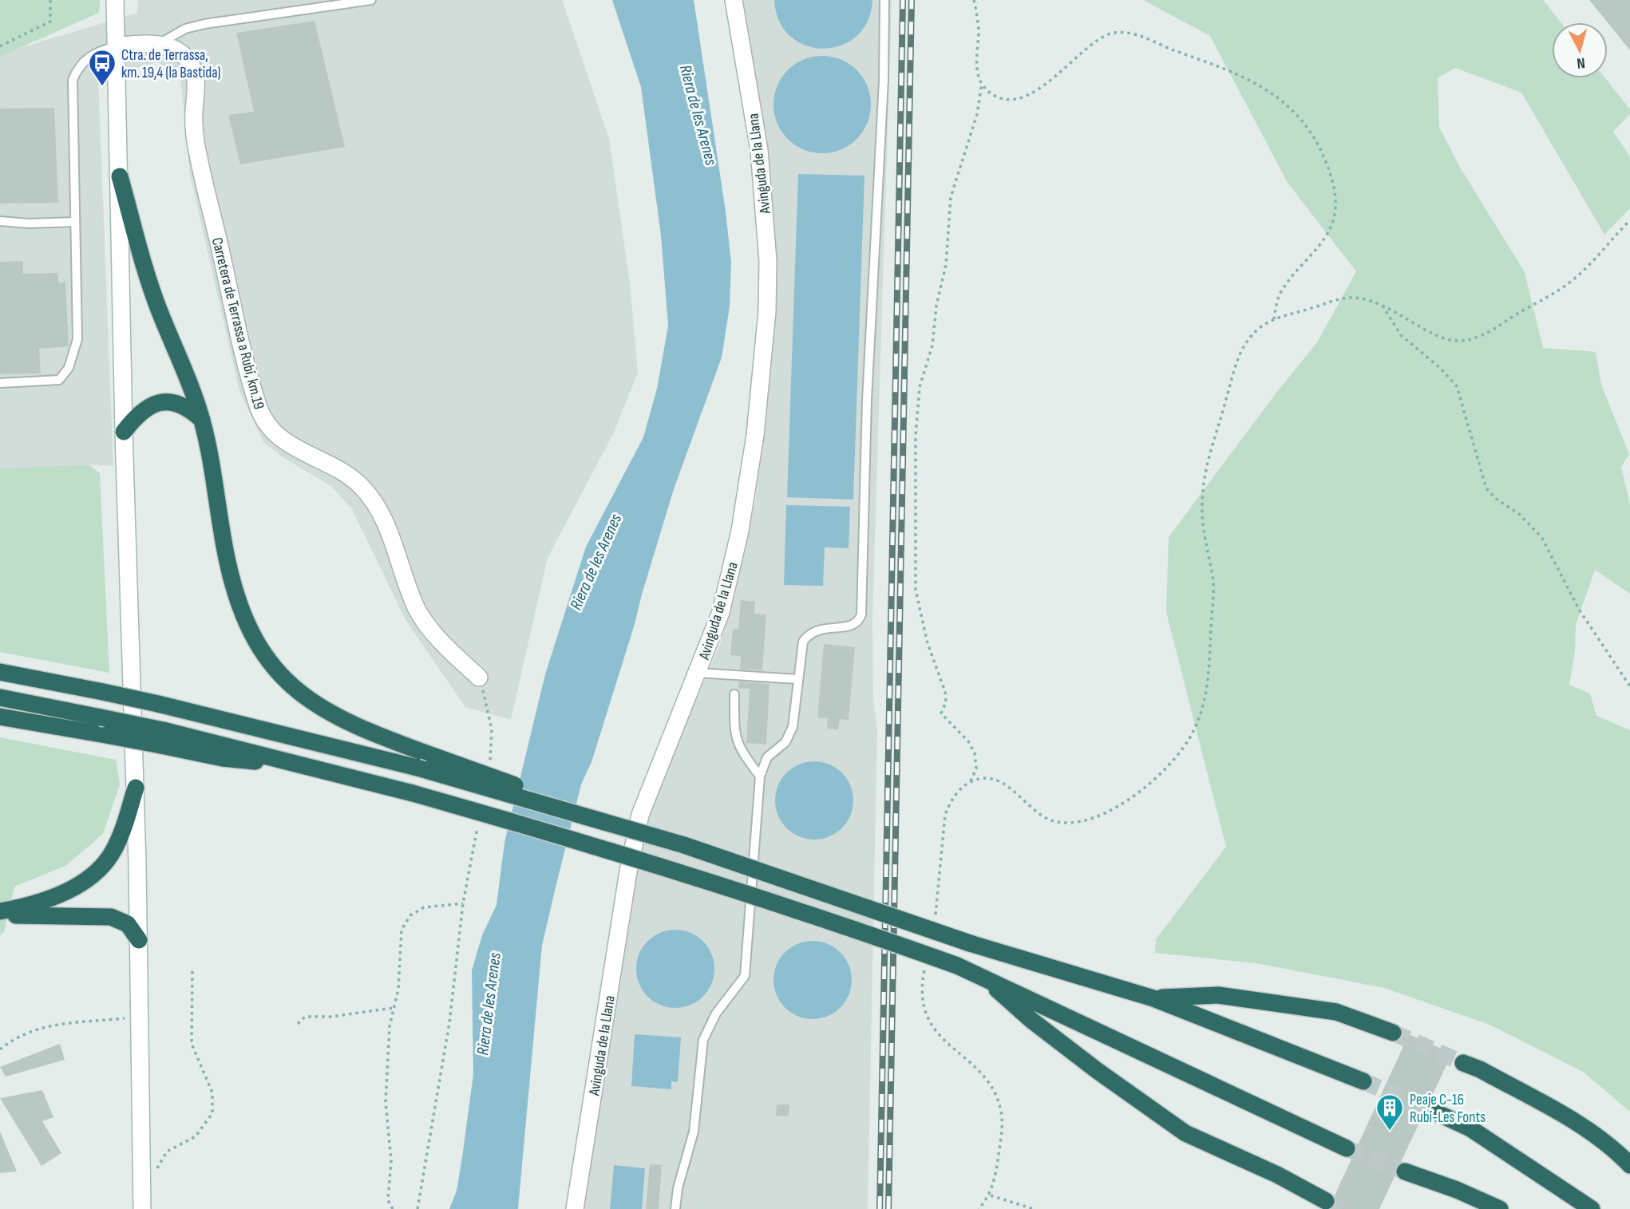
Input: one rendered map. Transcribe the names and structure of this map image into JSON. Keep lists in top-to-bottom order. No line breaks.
{"streets":{"street":["Avinguda de la Llana","Carretera de Terrassa a Rubí, km.19"]},"water":["Riera de les Arenes"],"places":{"bus stop":["Ctra. de Terrassa, km. 19,4 (la Bastida)"],"building":["Peaje C-16 Rubí-Les Fonts"]},"north":"bottom"}
